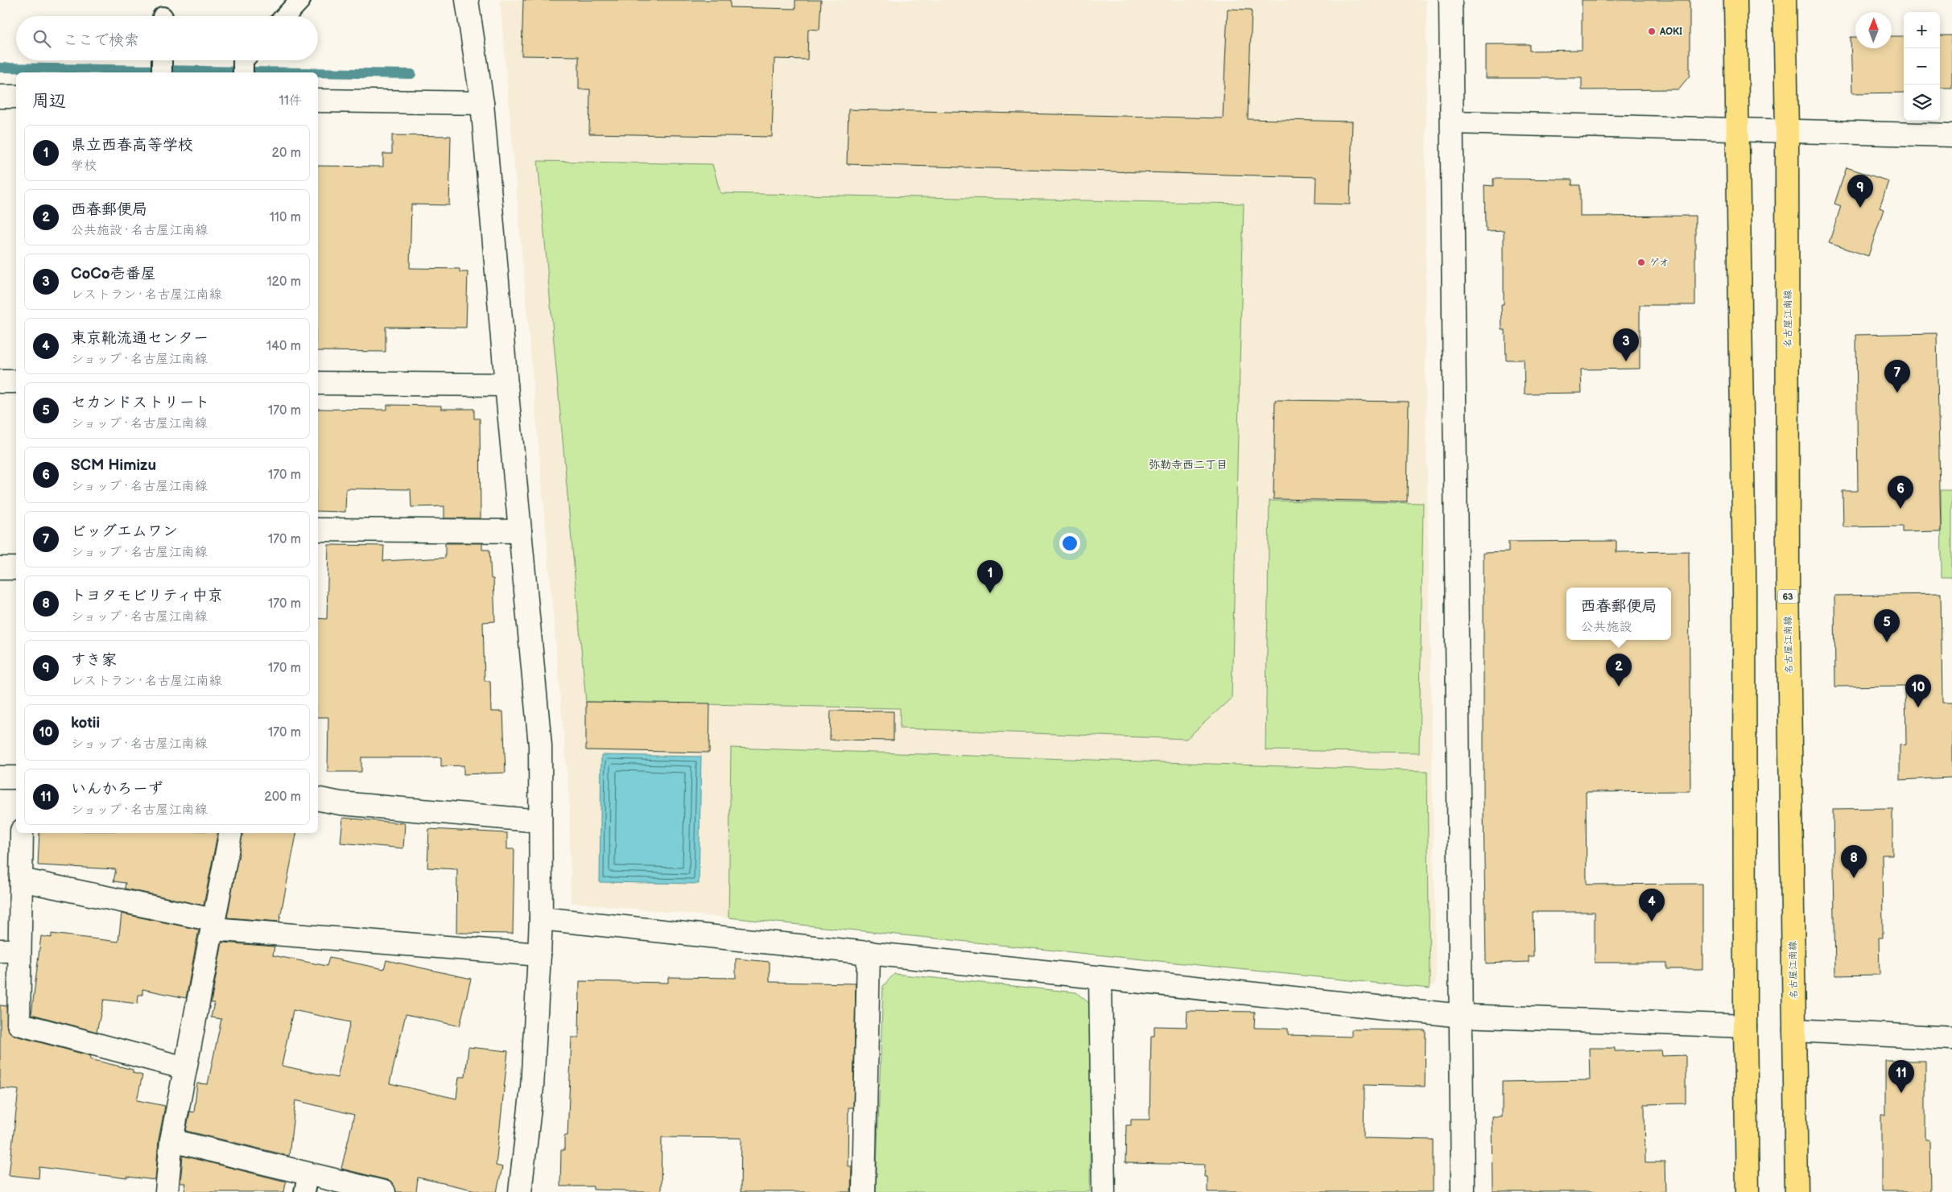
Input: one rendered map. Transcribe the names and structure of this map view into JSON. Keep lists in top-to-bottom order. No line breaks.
{"streets":{"main road":["名古屋江南線","63"]},"districts":["弥勒寺西二丁目"],"places":["AOKI","ゲオ"],"north":"top","page":{"map_buttons":["+","−"],"search":"ここで検索","heading":["周辺","11件"],"list":[{"mark":"1","name":"県立西春高等学校","note":"学校","value":"20 m"},{"mark":"2","name":"西春郵便局","note":"公共施設 · 名古屋江南線","value":"110 m"},{"mark":"3","name":"CoCo壱番屋","note":"レストラン · 名古屋江南線","value":"120 m"},{"mark":"4","name":"東京靴流通センター","note":"ショップ · 名古屋江南線","value":"140 m"},{"mark":"5","name":"セカンドストリート","note":"ショップ · 名古屋江南線","value":"170 m"},{"mark":"6","name":"SCM Himizu","note":"ショップ · 名古屋江南線","value":"170 m"},{"mark":"7","name":"ビッグエムワン","note":"ショップ · 名古屋江南線","value":"170 m"},{"mark":"8","name":"トヨタモビリティ中京","note":"ショップ · 名古屋江南線","value":"170 m"},{"mark":"9","name":"すき家","note":"レストラン · 名古屋江南線","value":"170 m"},{"mark":"10","name":"kotii","note":"ショップ · 名古屋江南線","value":"170 m"},{"mark":"11","name":"いんかろーず","note":"ショップ · 名古屋江南線","value":"200 m"}],"pins":["9","3","7","6","1","5","2","10","8","4","11"],"popup":["西春郵便局","公共施設"]}}
